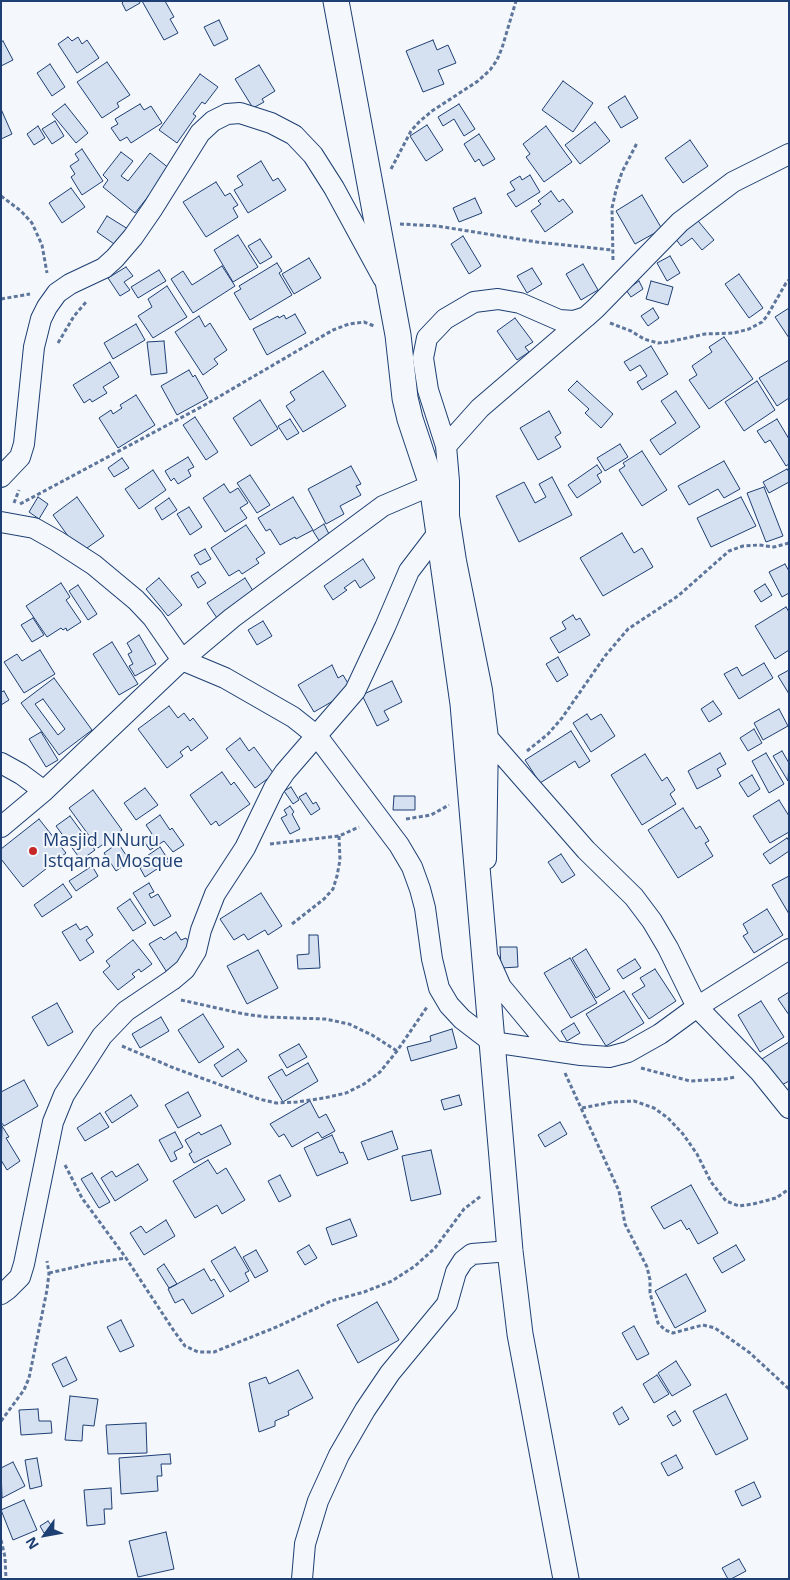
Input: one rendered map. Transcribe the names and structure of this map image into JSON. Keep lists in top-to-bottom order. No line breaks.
{"places":["Masjid NNuru Istqama Mosque"],"north":"bottom left"}
